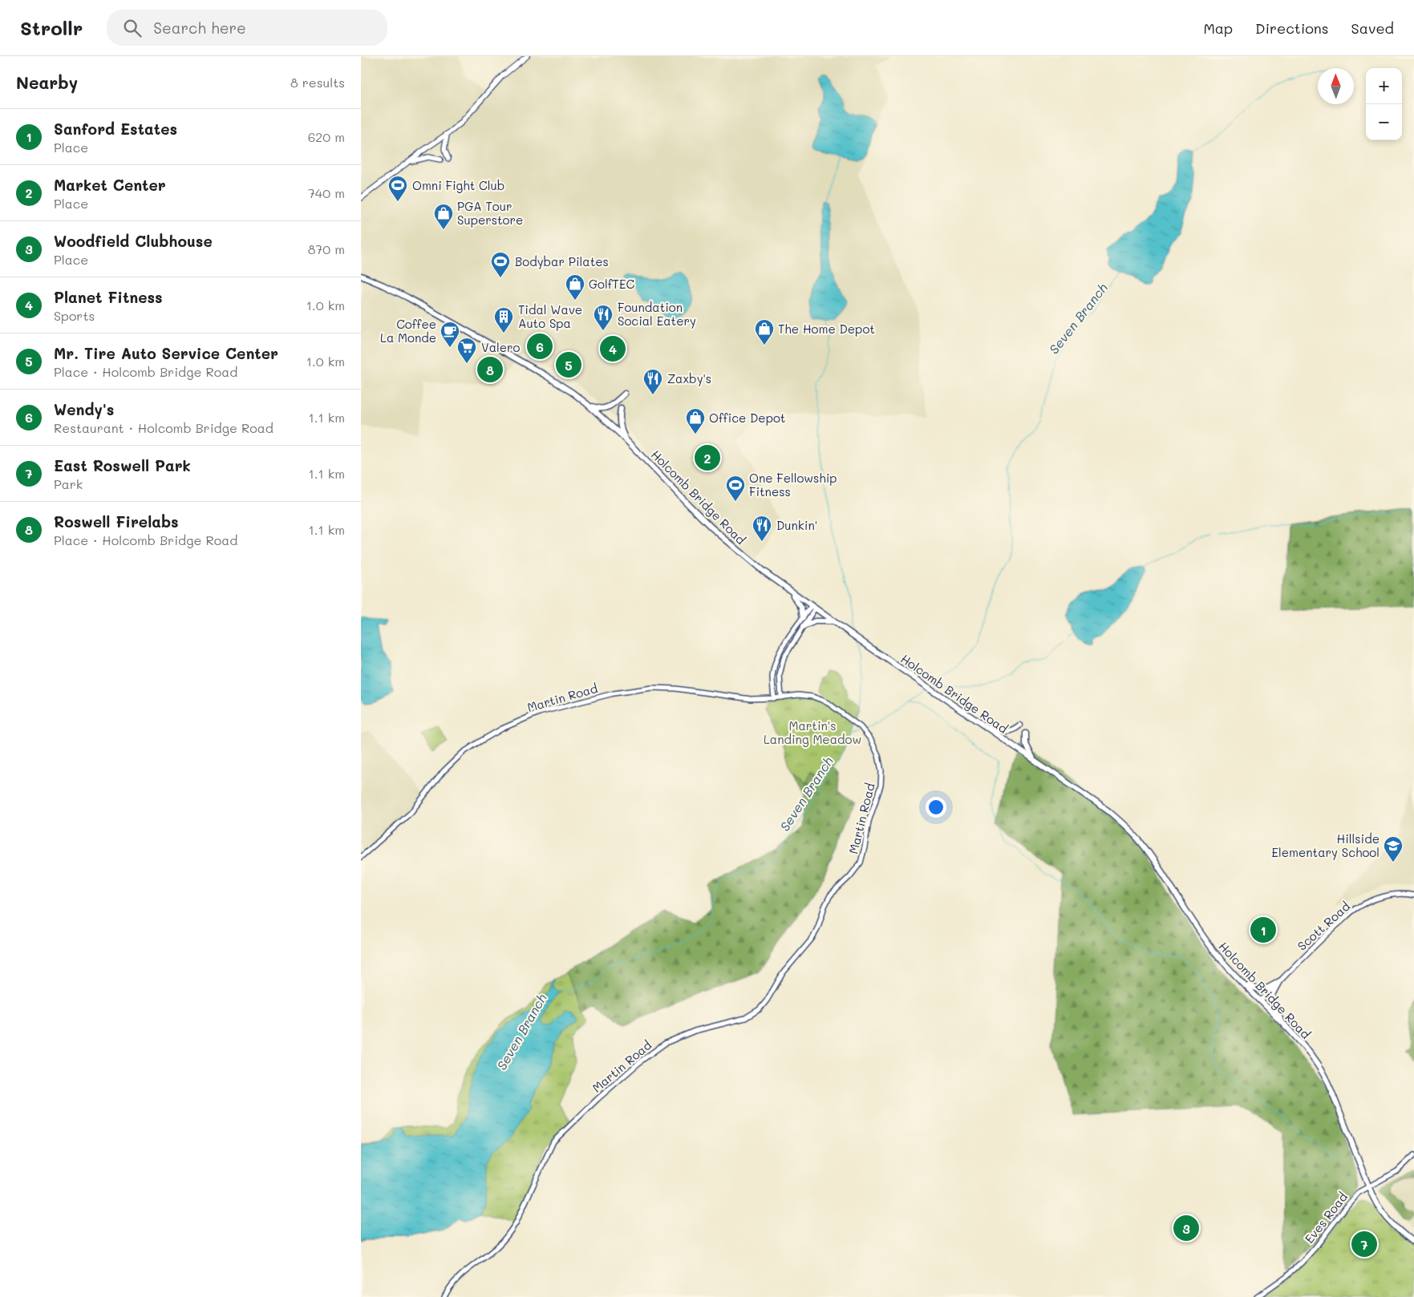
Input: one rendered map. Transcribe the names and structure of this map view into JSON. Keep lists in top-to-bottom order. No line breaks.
{"streets":{"main road":["Holcomb Bridge Road"],"street":["Martin Road","Scott Road","Eves Road"]},"crossings":[["Holcomb Bridge Road","Scott Road"],["Holcomb Bridge Road","Eves Road"]],"water":["Seven Branch"],"parks":["Martin's Landing Meadow"],"places":{"sports":["Omni Fight Club","Bodybar Pilates","One Fellowship Fitness"],"shop":["PGA Tour Superstore","GolfTEC","The Home Depot","Office Depot"],"restaurant":["Foundation Social Eatery","Zaxby's","Dunkin'"],"building":["Tidal Wave Auto Spa"],"cafe":["Coffee La Monde"],"supermarket":["Valero"],"school or university":["Hillside Elementary School"]},"north":"top","page":{"header":"Strollr","search":"Search here","nav":["Map","Directions","Saved"],"heading":["Nearby","8 results"],"map_buttons":["+","−"],"list":[{"mark":"1","name":"Sanford Estates","note":"Place","value":"620 m"},{"mark":"2","name":"Market Center","note":"Place","value":"740 m"},{"mark":"3","name":"Woodfield Clubhouse","note":"Place","value":"870 m"},{"mark":"4","name":"Planet Fitness","note":"Sports","value":"1.0 km"},{"mark":"5","name":"Mr. Tire Auto Service Center","note":"Place · Holcomb Bridge Road","value":"1.0 km"},{"mark":"6","name":"Wendy's","note":"Restaurant · Holcomb Bridge Road","value":"1.1 km"},{"mark":"7","name":"East Roswell Park","note":"Park","value":"1.1 km"},{"mark":"8","name":"Roswell Firelabs","note":"Place · Holcomb Bridge Road","value":"1.1 km"}],"pins":["6","4","5","8","2","1","3","7"]}}
